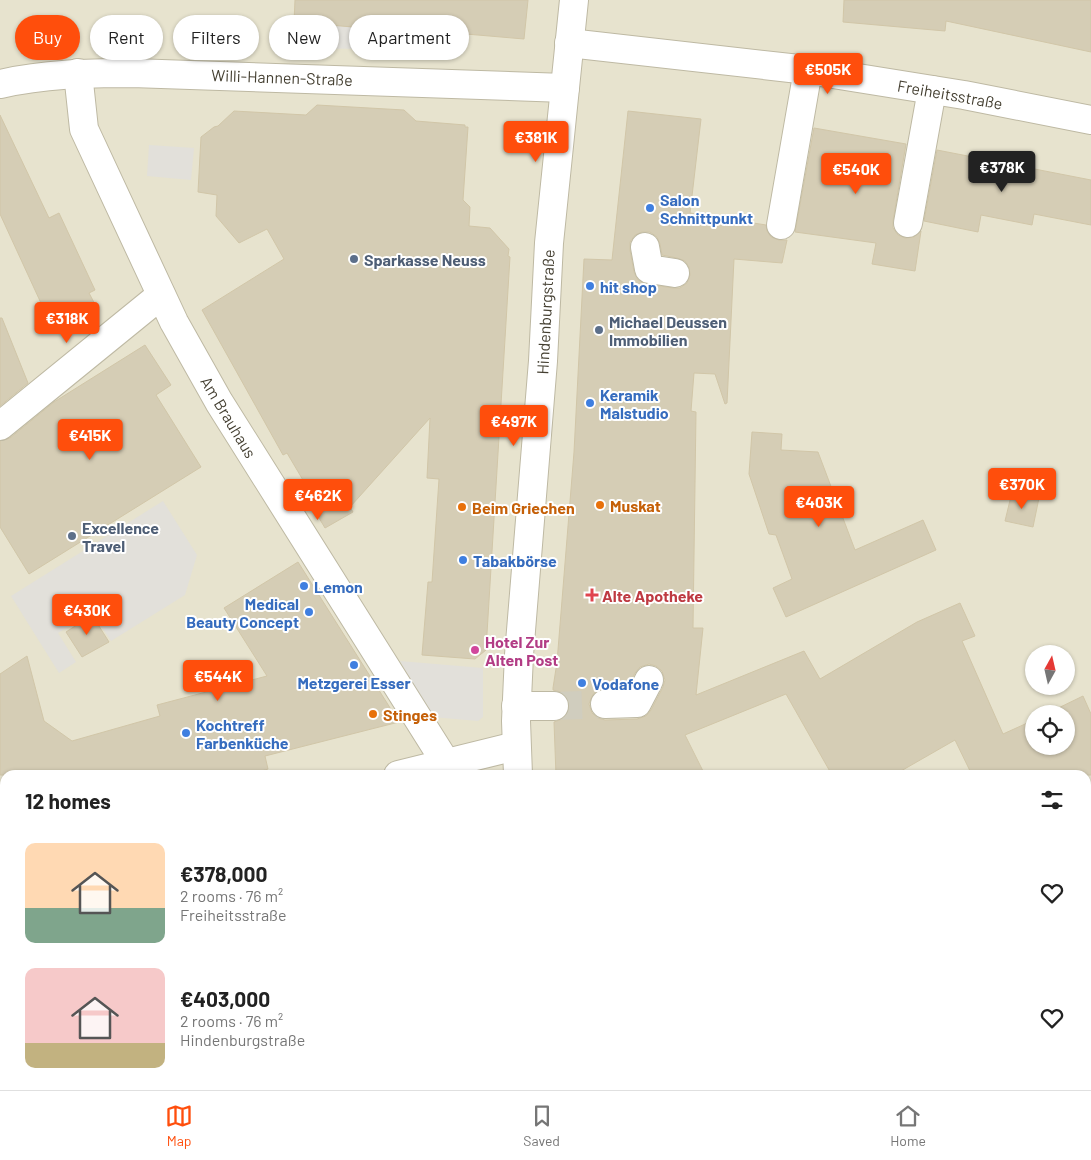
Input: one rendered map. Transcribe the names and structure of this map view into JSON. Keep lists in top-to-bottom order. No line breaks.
{"streets":{"street":["Willi-Hannen-Straße","Freiheitsstraße","Hindenburgstraße","Am Brauhaus"]},"crossings":[["Willi-Hannen-Straße","Hindenburgstraße"],["Willi-Hannen-Straße","Am Brauhaus"],["Freiheitsstraße","Hindenburgstraße"]],"places":{"other":["Salon Schnittpunkt","Sparkasse Neuss","hit shop","Michael Deussen Immobilien","Keramik Malstudio","Muskat","Beim Griechen","Excellence Travel","Tabakbörse","Lemon","Medical Beauty Concept","Hotel Zur Alten Post","Metzgerei Esser","Vodafone","Stinges","Kochtreff Farbenküche"],"health":["Alte Apotheke"]},"north":"top","page":{"chip":["Buy","Rent","Filters","New","Apartment"],"price":["€505K","€381K","€378K","€540K","€318K","€497K","€415K","€370K","€462K","€403K","€430K","€544K"],"heading":"12 homes","list":[{"name":"€378,000","note":"2 rooms · 76 m² · Freiheitsstraße"},{"name":"€403,000","note":"2 rooms · 76 m² · Hindenburgstraße"}],"tabs":["Map","Saved","Home"]}}
